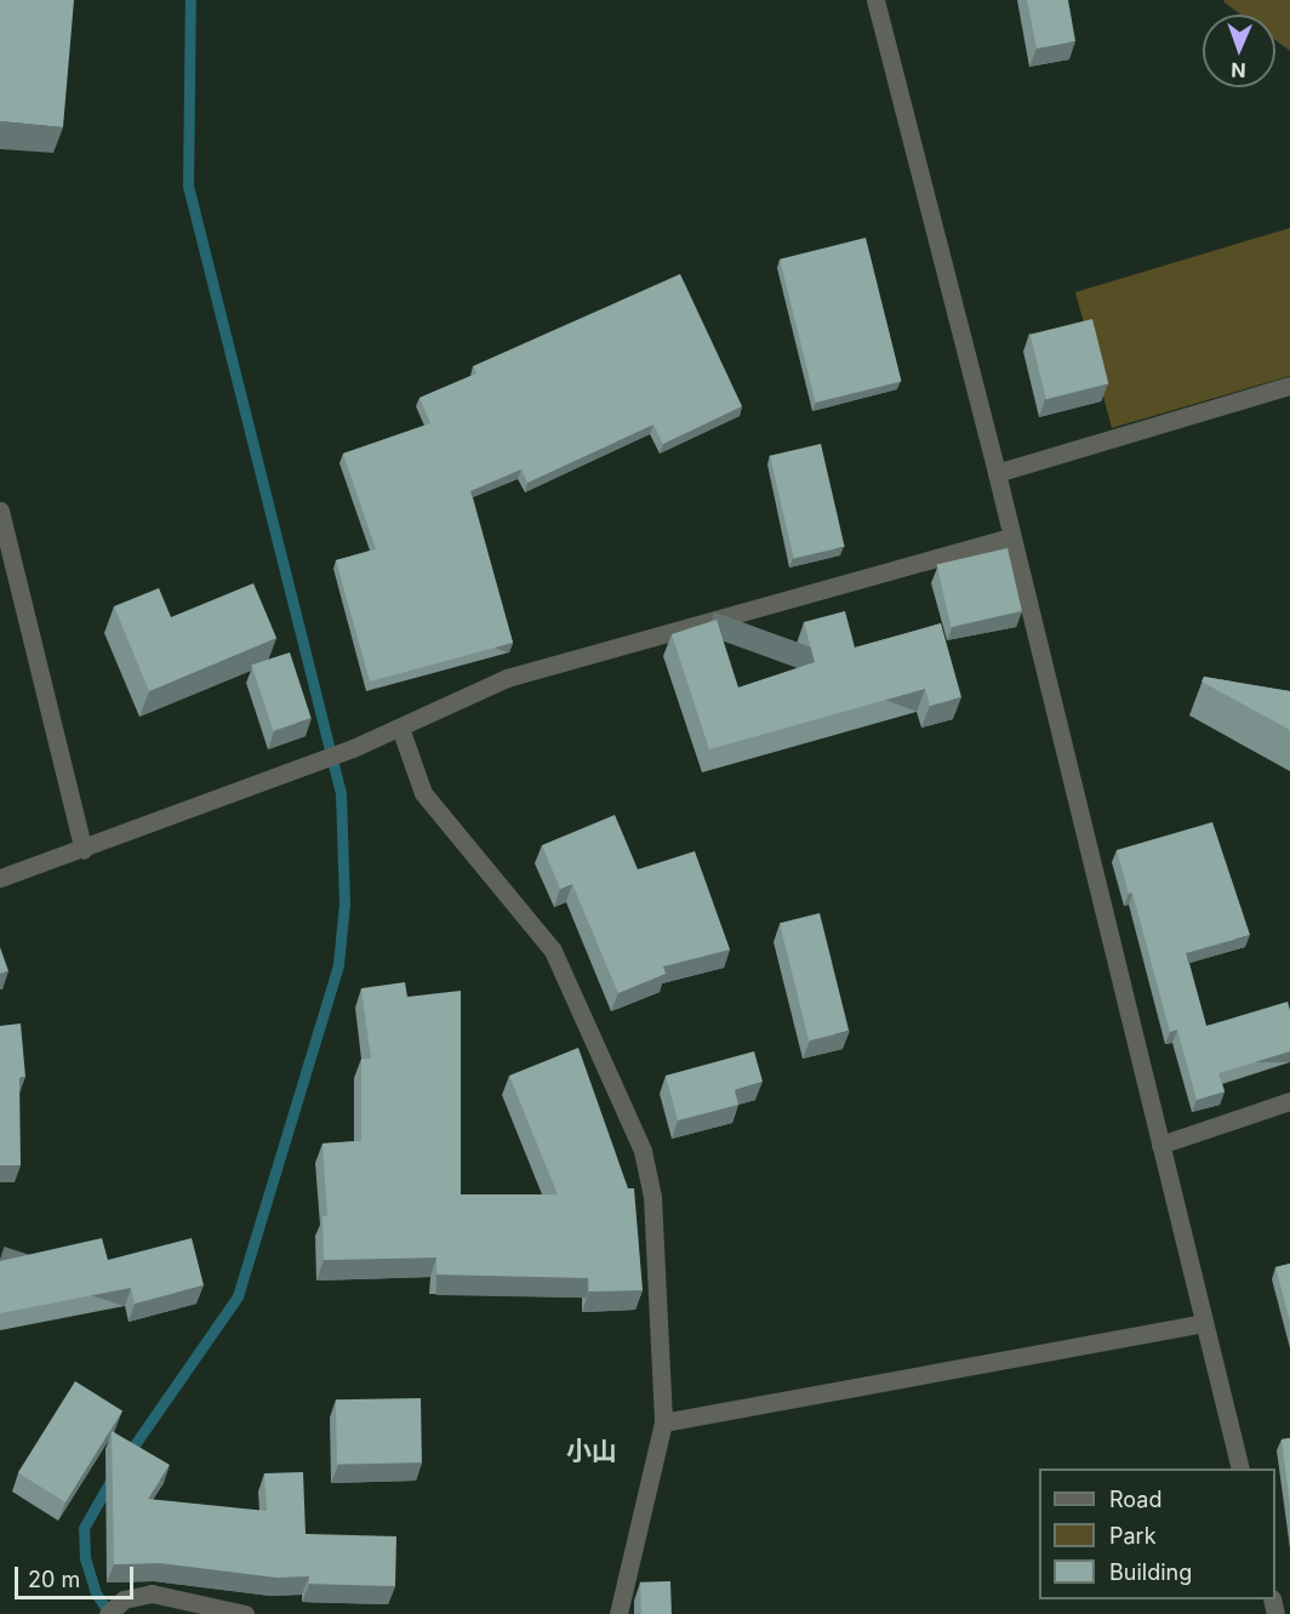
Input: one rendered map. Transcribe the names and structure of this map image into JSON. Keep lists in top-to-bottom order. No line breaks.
{"districts":["小山"],"legend":["Road","Park","Building"],"scale_bar":"20 m","north":"bottom"}
